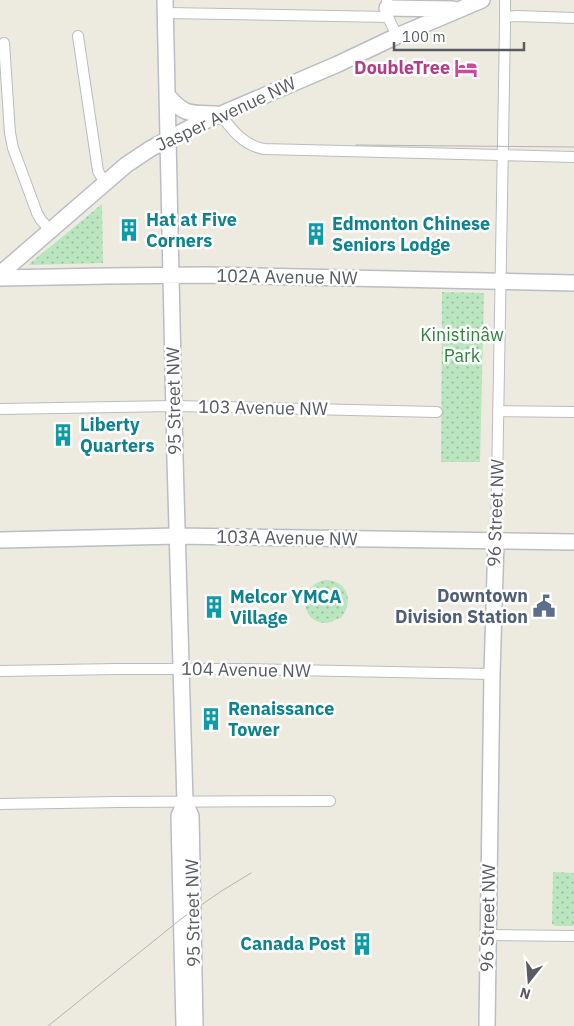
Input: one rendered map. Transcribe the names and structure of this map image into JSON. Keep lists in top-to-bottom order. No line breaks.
{"streets":{"street":["Jasper Avenue NW","102A Avenue NW","95 Street NW","103 Avenue NW","96 Street NW","103A Avenue NW","104 Avenue NW"]},"crossings":[["Jasper Avenue NW","95 Street NW"],["102A Avenue NW","95 Street NW"],["102A Avenue NW","96 Street NW"],["95 Street NW","103 Avenue NW"],["95 Street NW","103A Avenue NW"],["95 Street NW","104 Avenue NW"],["96 Street NW","103A Avenue NW"],["96 Street NW","104 Avenue NW"]],"parks":["Kinistinâw Park"],"places":{"hotel":["DoubleTree"],"building":["Hat at Five Corners","Edmonton Chinese Seniors Lodge","Liberty Quarters","Melcor YMCA Village","Renaissance Tower","Canada Post"],"public building":["Downtown Division Station"]},"scale_bar":"100 m","north":"bottom"}
